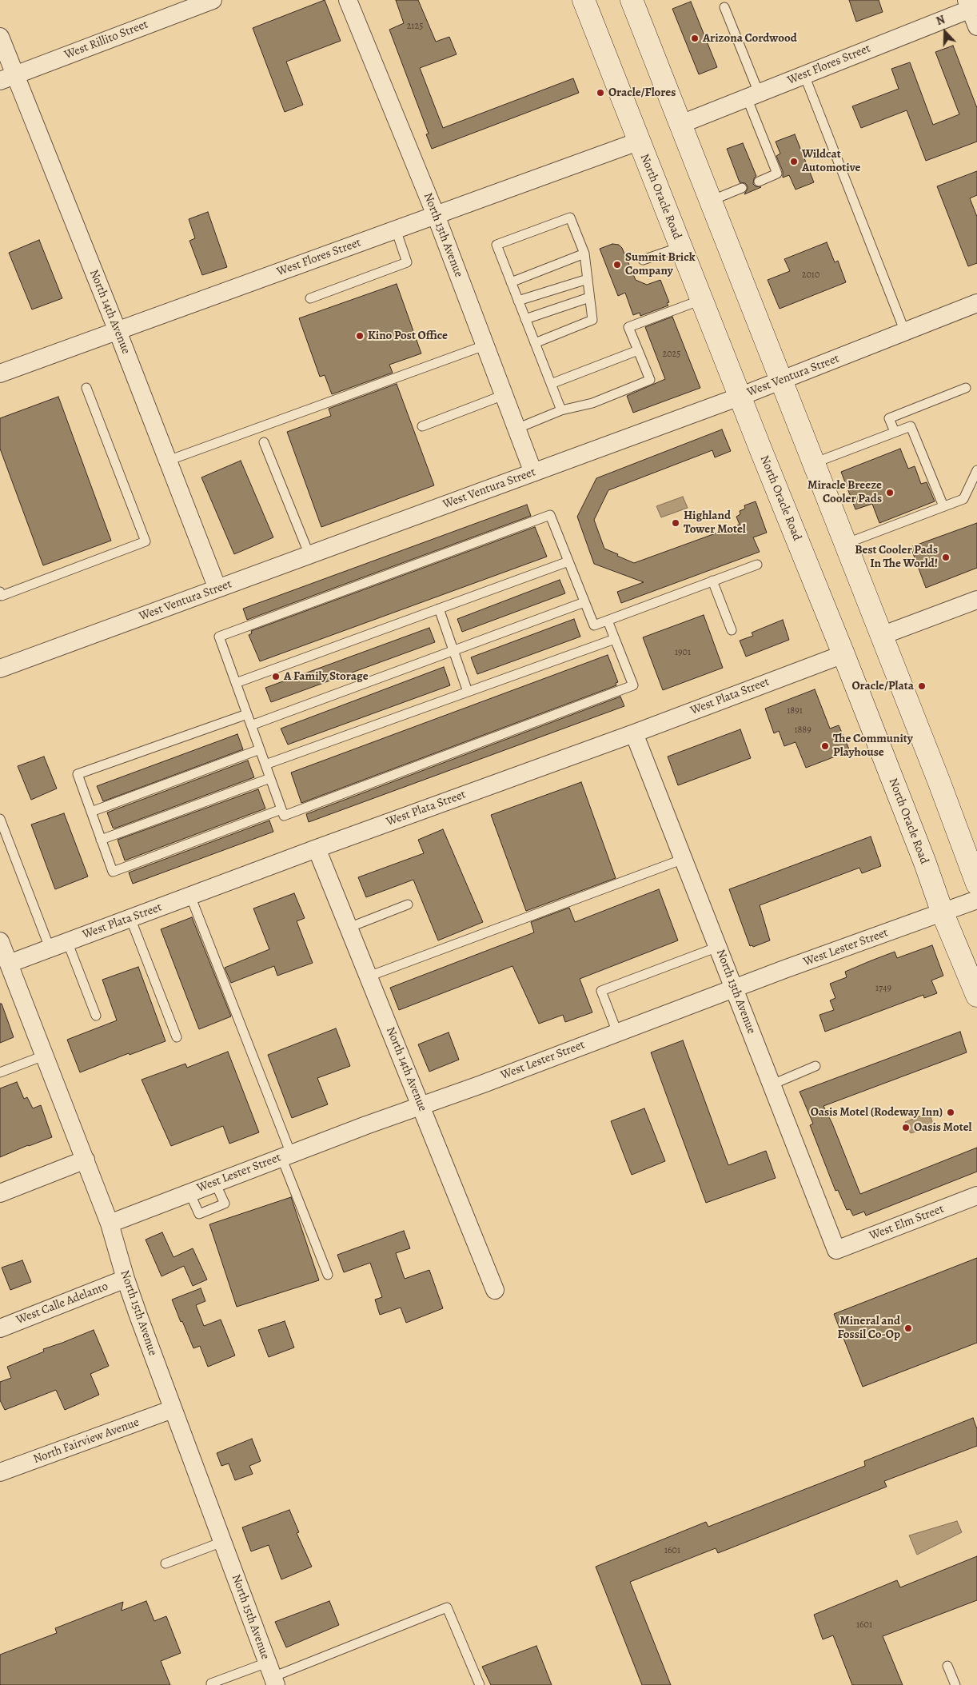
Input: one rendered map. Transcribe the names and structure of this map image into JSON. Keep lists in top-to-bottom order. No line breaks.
{"streets":{"main road":["North Oracle Road"],"street":["West Rillito Street","West Flores Street","North 13th Avenue","North 14th Avenue","West Ventura Street","West Plata Street","West Lester Street","West Elm Street","West Calle Adelanto","North 15th Avenue","North Fairview Avenue"]},"crossings":[["West Rillito Street","North 14th Avenue"],["West Flores Street","North Oracle Road"],["West Flores Street","North 13th Avenue"],["West Flores Street","North 14th Avenue"],["North Oracle Road","West Ventura Street"],["North Oracle Road","West Plata Street"],["North Oracle Road","West Lester Street"],["North 13th Avenue","West Ventura Street"],["North 13th Avenue","West Plata Street"],["North 13th Avenue","West Lester Street"],["North 13th Avenue","West Elm Street"],["North 14th Avenue","West Ventura Street"],["North 14th Avenue","West Plata Street"],["North 14th Avenue","West Lester Street"],["West Plata Street","North 15th Avenue"],["West Lester Street","North 15th Avenue"],["West Calle Adelanto","North 15th Avenue"],["North 15th Avenue","North Fairview Avenue"]],"places":["Arizona Cordwood","Oracle/Flores","Wildcat Automotive","Summit Brick Company","Kino Post Office","Miracle Breeze Cooler Pads","Highland Tower Motel","Best Cooler Pads In The World!","A Family Storage","Oracle/Plata","The Community Playhouse","Oasis Motel (Rodeway Inn)","Oasis Motel","Mineral and Fossil Co-Op"],"house_numbers":["2125","2010","2025","1901","1891","1889","1749","1601","1601"],"north":"top"}
